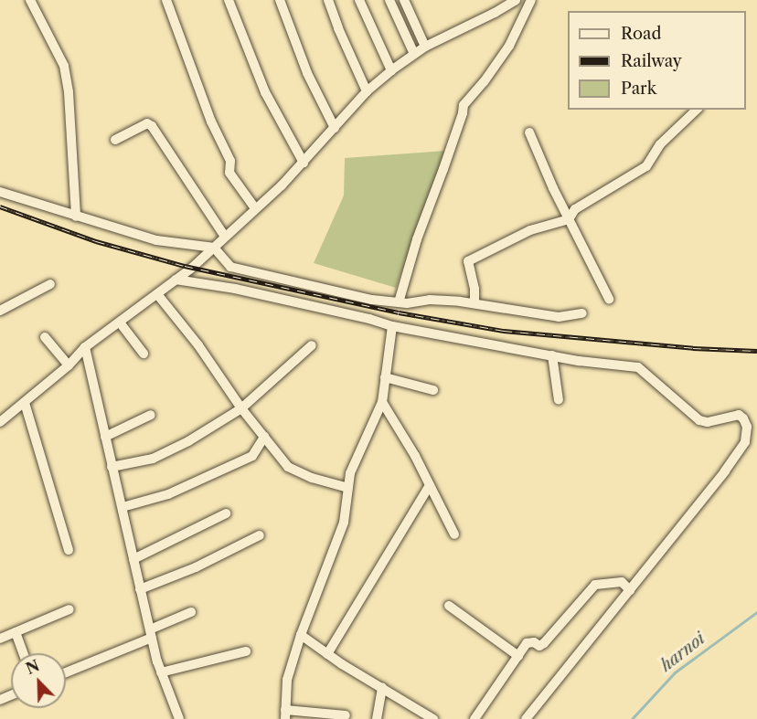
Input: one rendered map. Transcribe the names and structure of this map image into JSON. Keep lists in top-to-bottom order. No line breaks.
{"water":["harnoi"],"legend":["Road","Railway","Park"],"north":"top left"}
